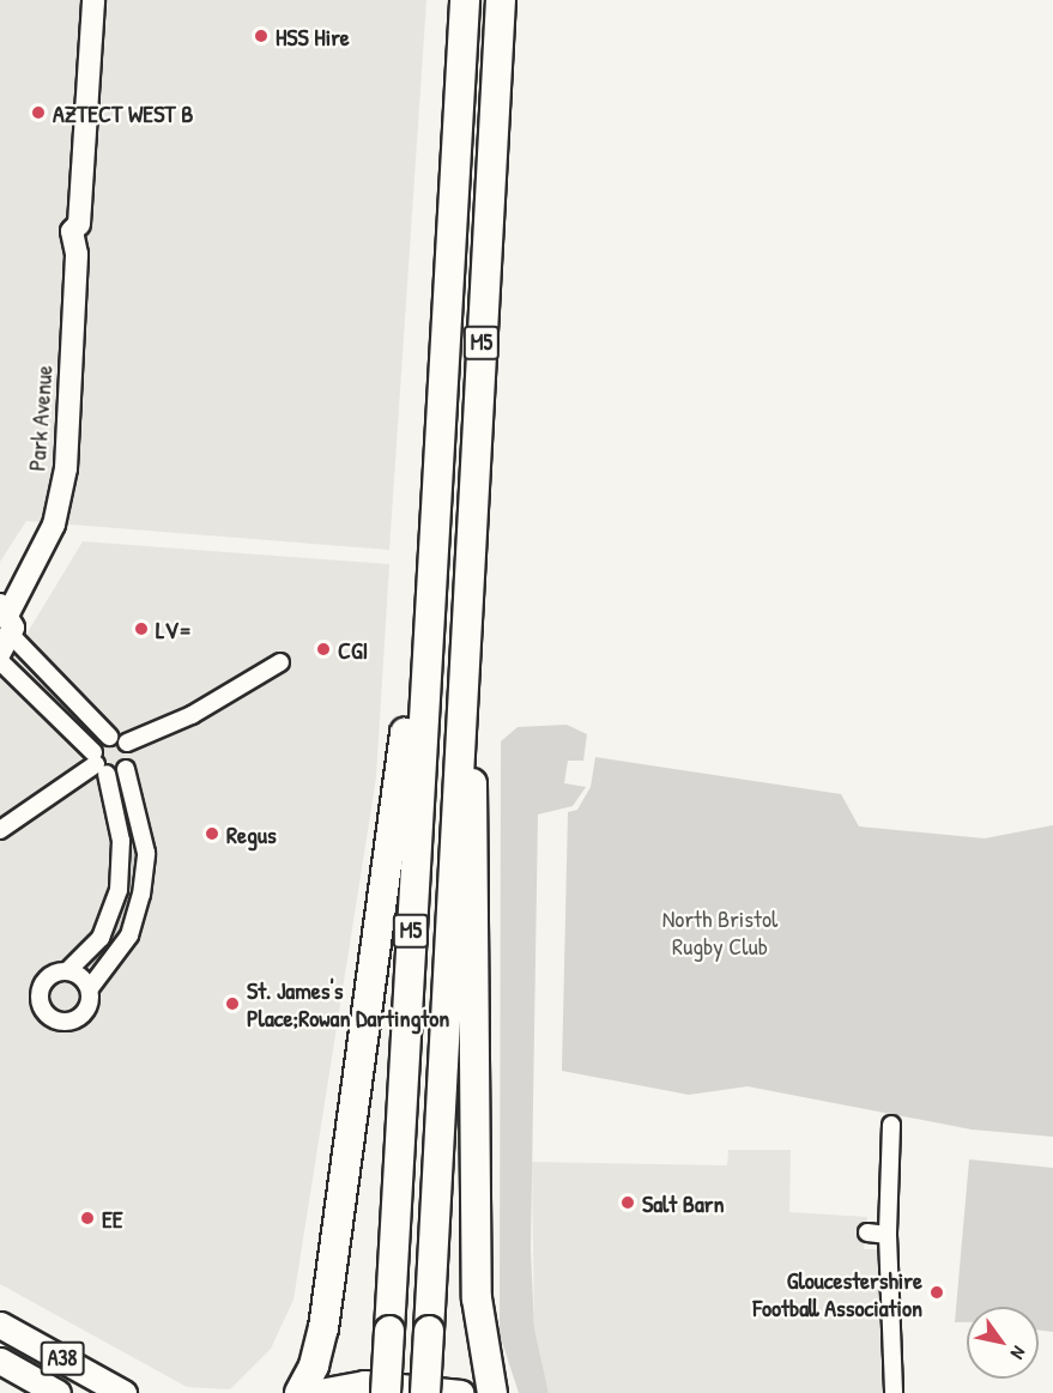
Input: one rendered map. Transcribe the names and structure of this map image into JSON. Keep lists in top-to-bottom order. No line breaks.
{"streets":{"highway":["M5"],"main road":["A38"],"street":["Park Avenue"]},"parks":["North Bristol Rugby Club"],"places":["HSS Hire","AZTECT WEST B","LV=","CGI","Regus","St. James's Place;Rowan Dartington","Salt Barn","EE","Gloucestershire Football Association"],"north":"bottom right"}
